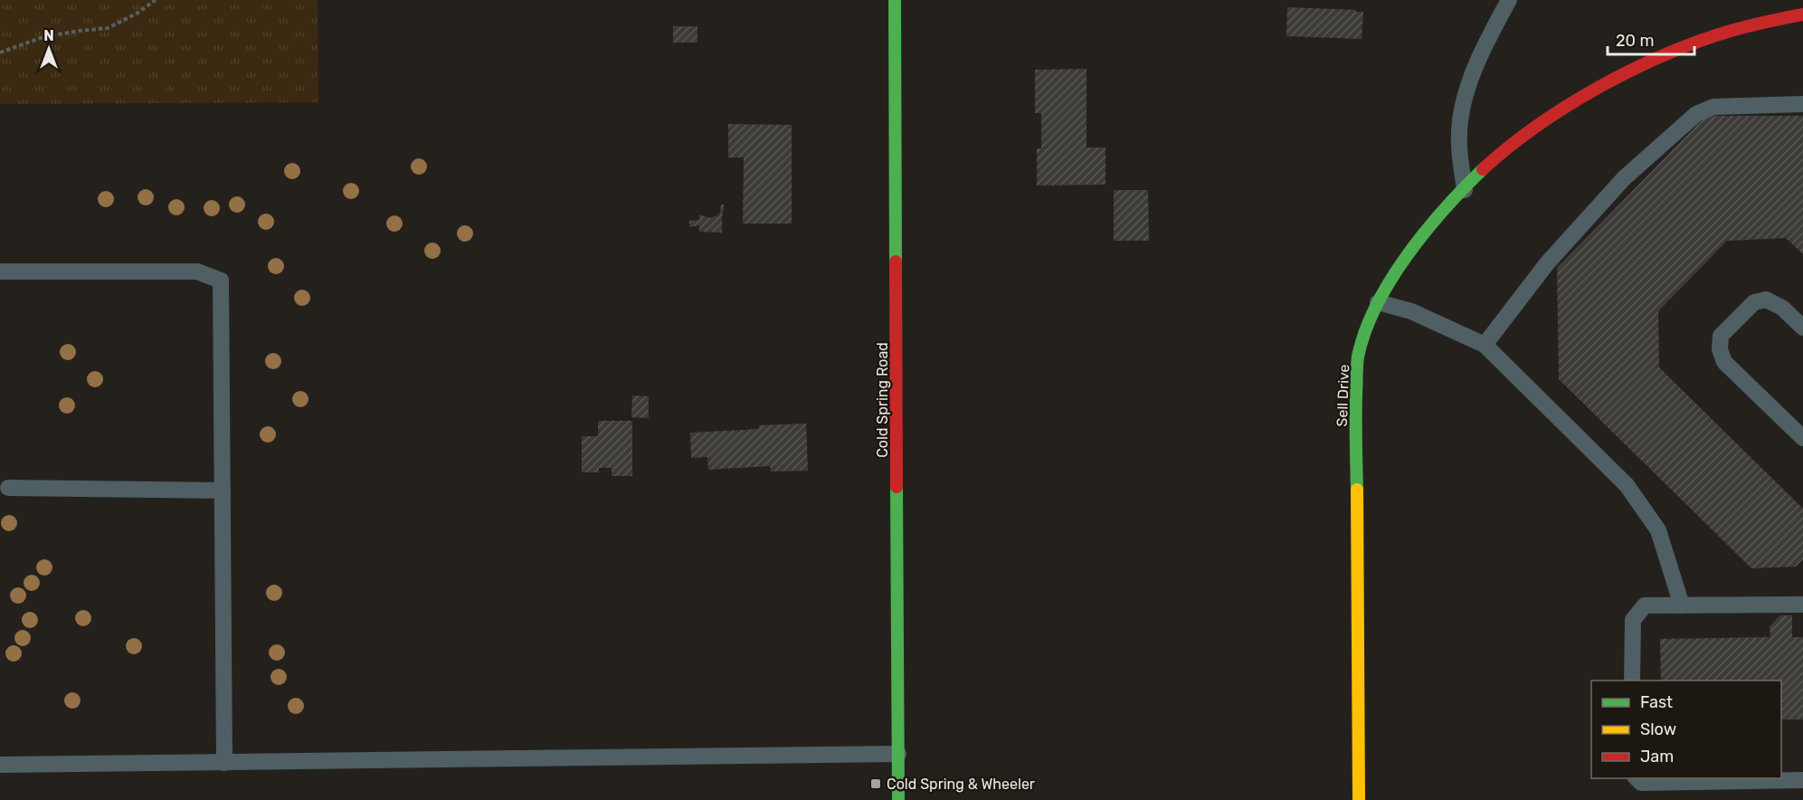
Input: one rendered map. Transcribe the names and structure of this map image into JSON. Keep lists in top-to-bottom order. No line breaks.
{"streets":{"street":["Sell Drive","Cold Spring Road"]},"places":{"transit":["Cold Spring & Wheeler"]},"legend":["Fast","Slow","Jam"],"scale_bar":"20 m","north":"top"}
